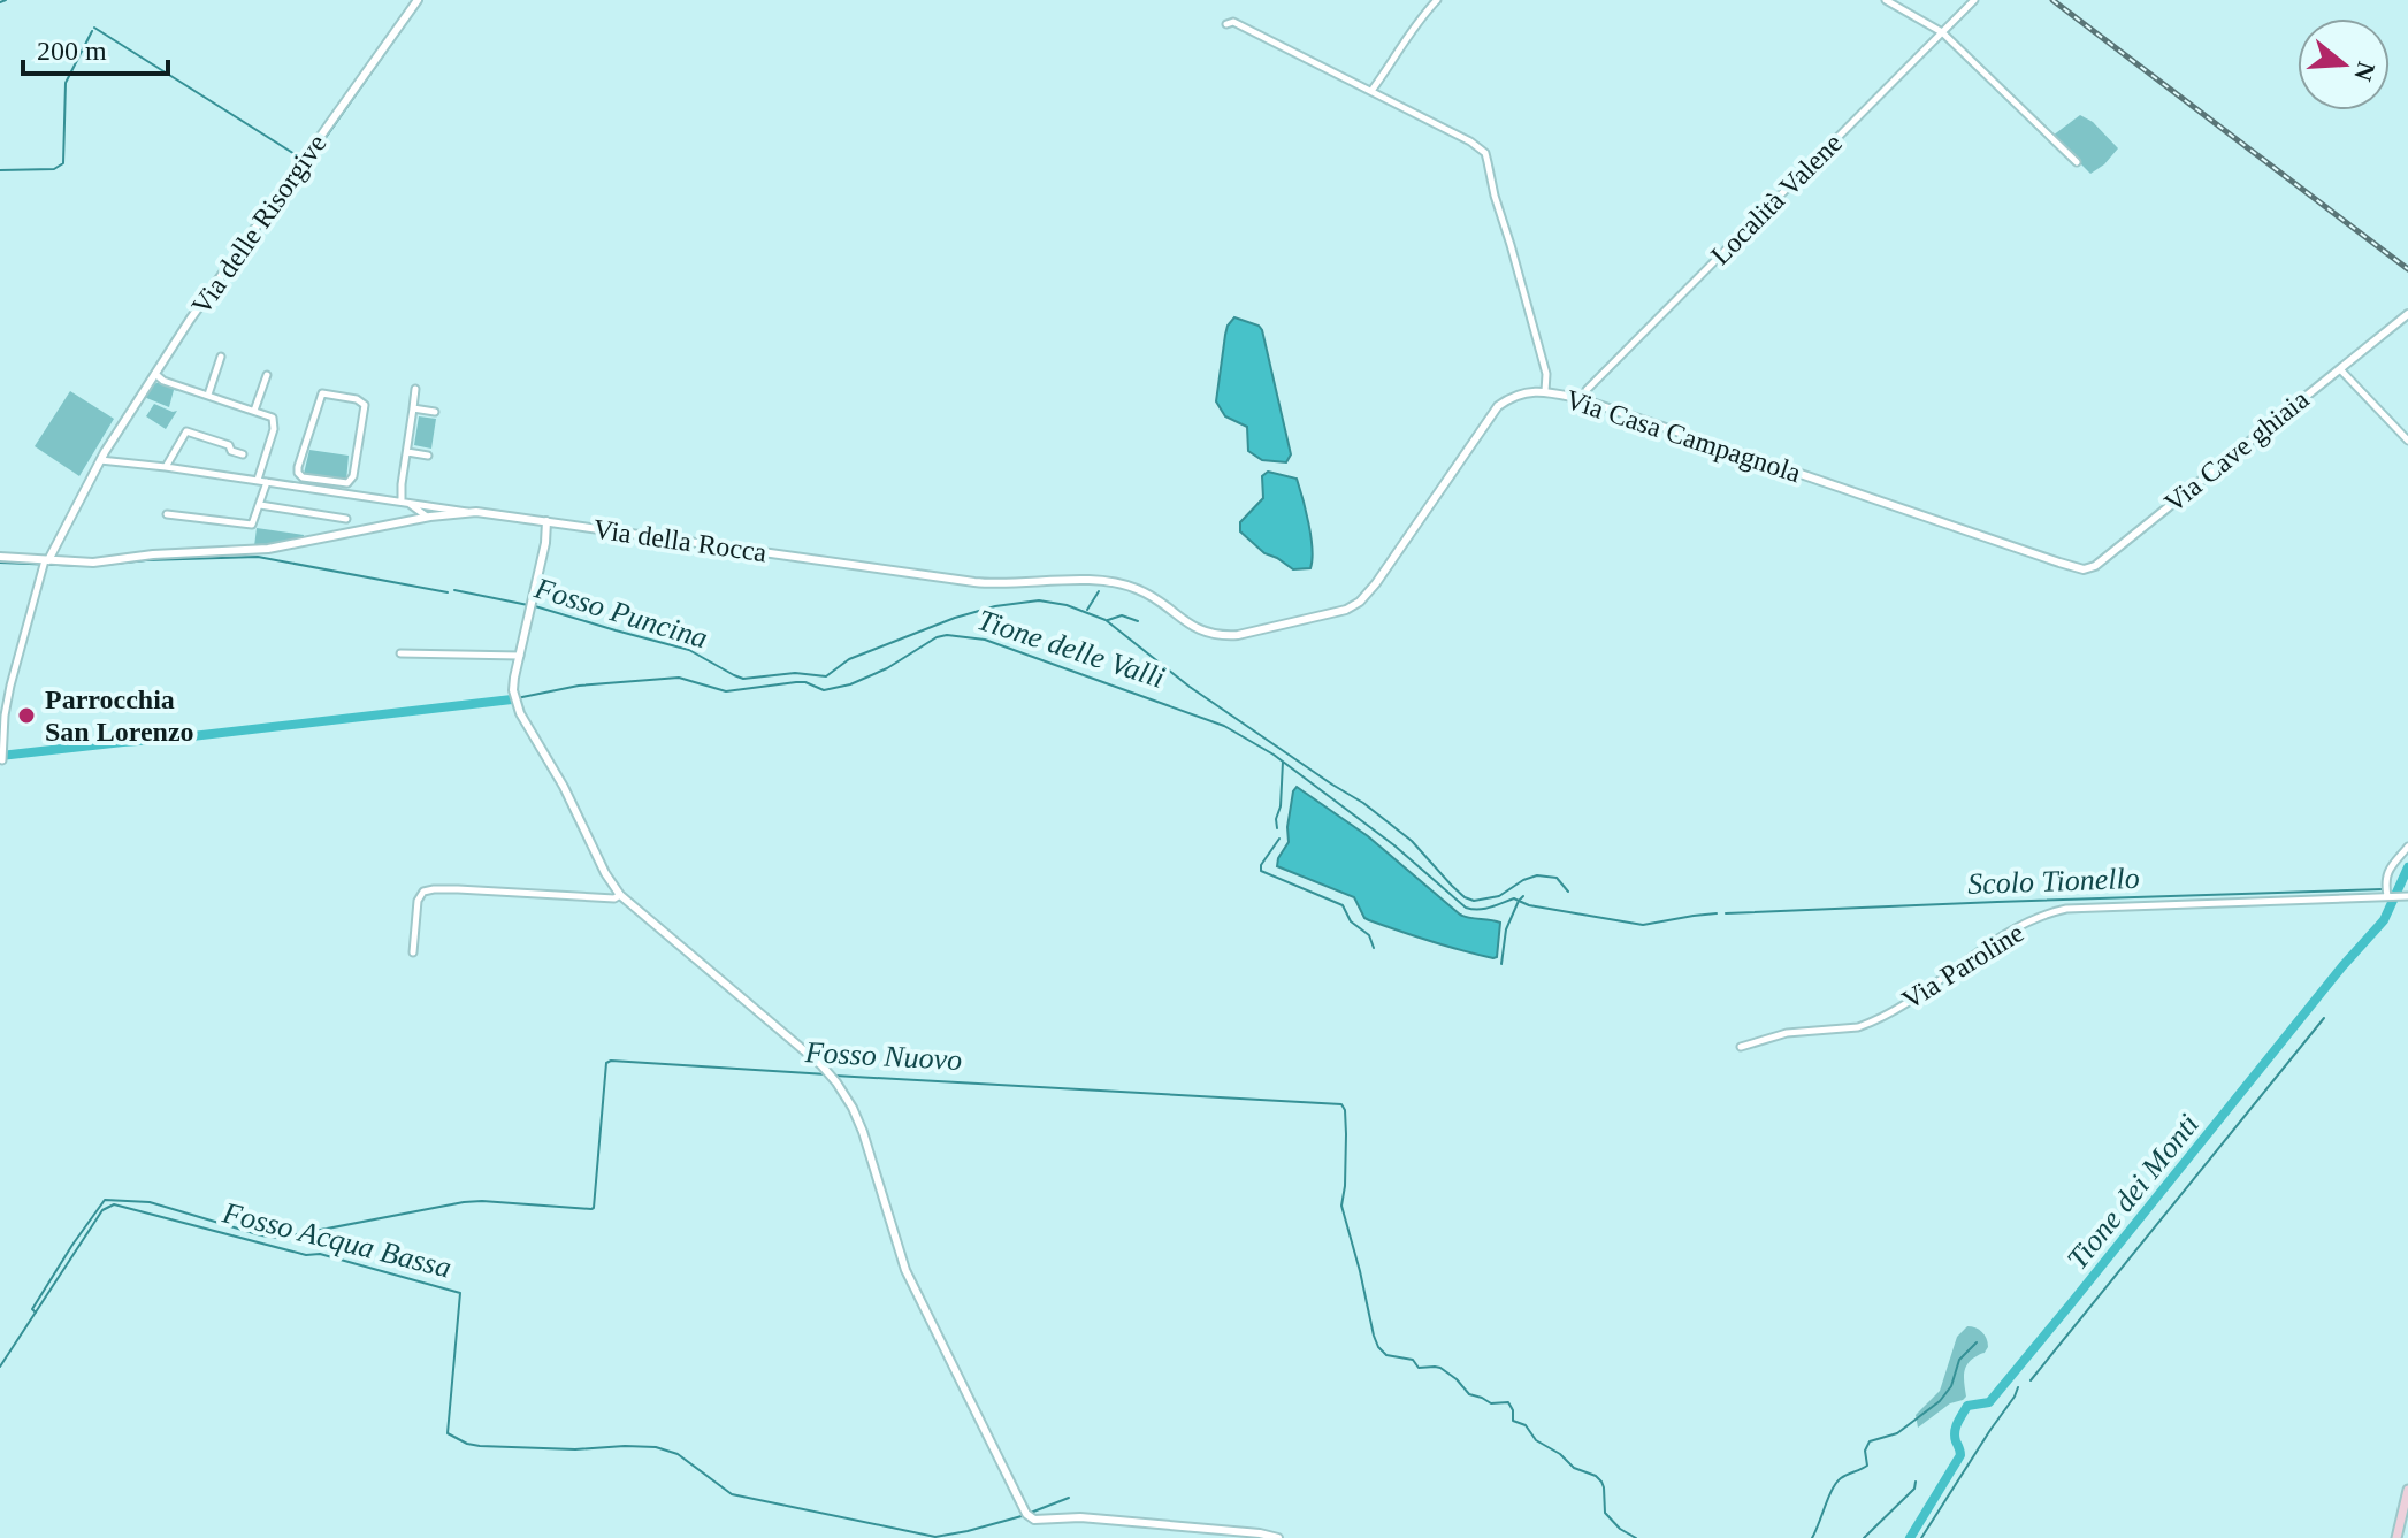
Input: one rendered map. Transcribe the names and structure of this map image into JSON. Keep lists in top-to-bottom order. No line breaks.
{"streets":{"street":["Località Valene","Via delle Risorgive","Via Casa Campagnola","Via Cave ghiaia","Via della Rocca","Via Paroline"]},"crossings":[["Località Valene","Via Casa Campagnola"],["Via delle Risorgive","Via della Rocca"],["Via Casa Campagnola","Via Cave ghiaia"],["Via Casa Campagnola","Via della Rocca"]],"water":["Fosso Puncina","Tione delle Valli","Scolo Tionello","Fosso Nuovo","Tione dei Monti","Fosso Acqua Bassa"],"places":["Parrocchia San Lorenzo"],"scale_bar":"200 m","north":"right"}
